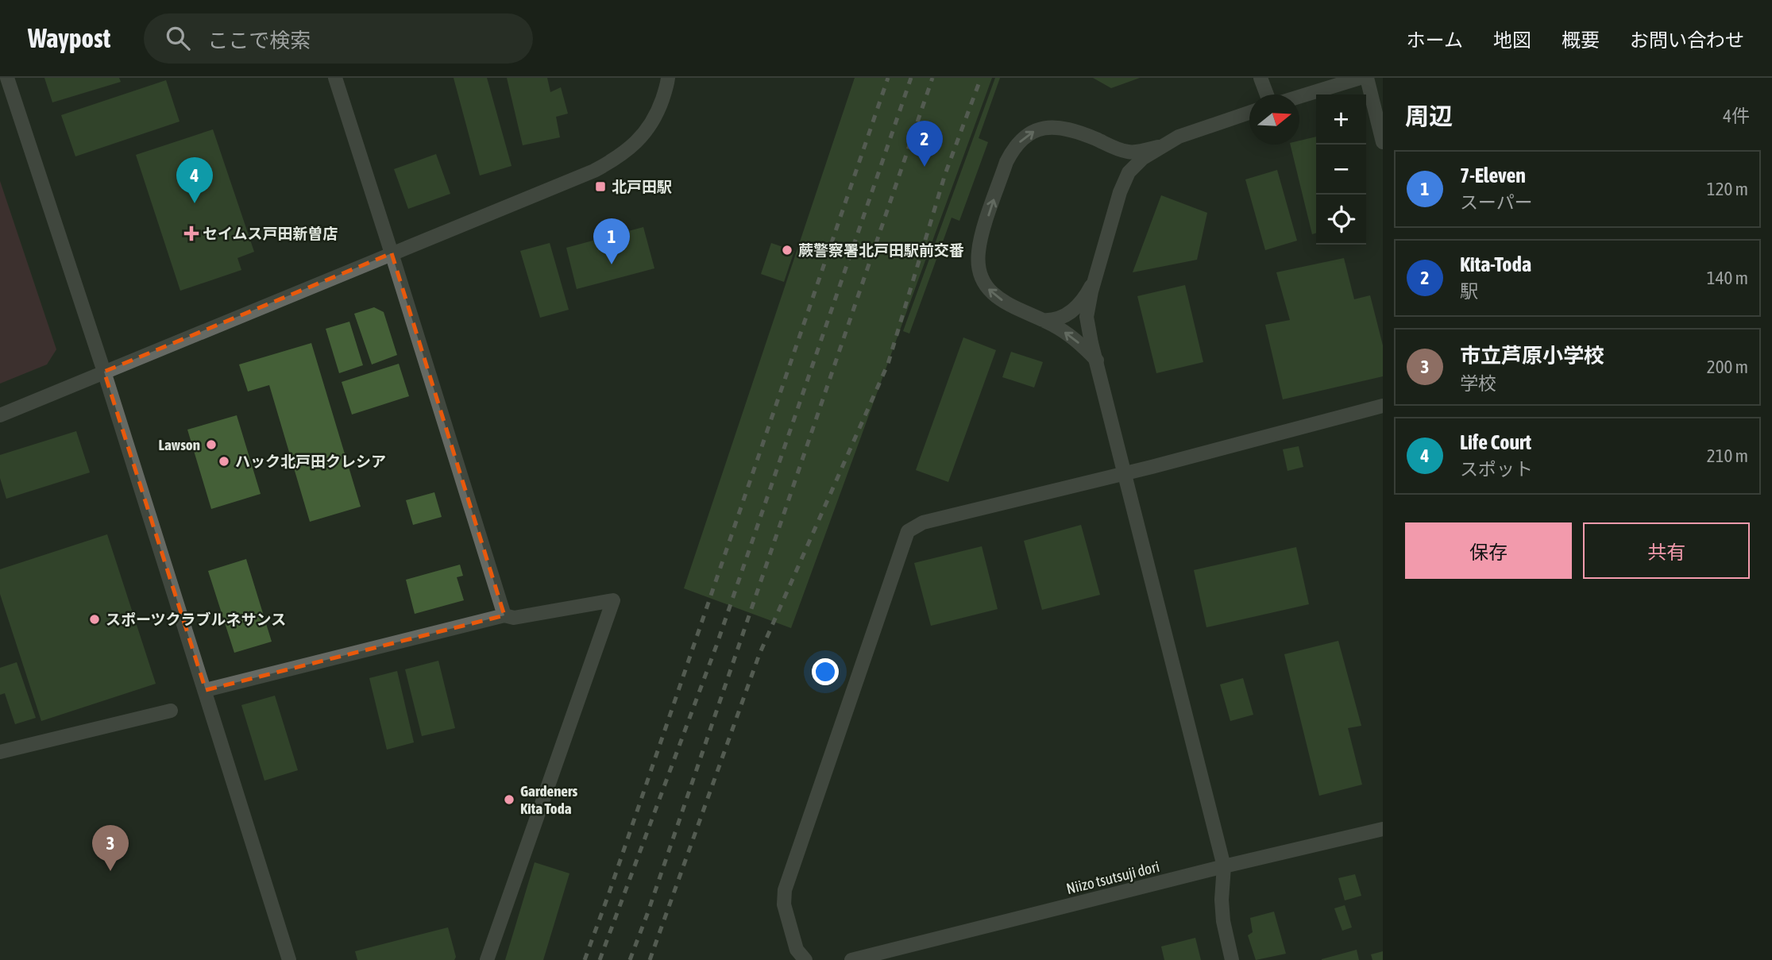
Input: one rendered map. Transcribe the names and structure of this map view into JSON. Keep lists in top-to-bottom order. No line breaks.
{"streets":{"street":["Niizo tsutsuji dori"]},"places":{"transit":["北戸田駅"],"health":["セイムス戸田新曽店"],"other":["蕨警察署北戸田駅前交番","Lawson","ハック北戸田クレシア","スポーツクラブルネサンス","Gardeners Kita Toda"]},"north":"right","page":{"header":"Waypost","search":"ここで検索","nav":["ホーム","地図","概要","お問い合わせ"],"heading":["周辺","4件"],"map_buttons":["+","−"],"pins":["2","4","1","3"],"list":[{"mark":"1","name":"7-Eleven","note":"スーパー","value":"120 m"},{"mark":"2","name":"Kita-Toda","note":"駅","value":"140 m"},{"mark":"3","name":"市立芦原小学校","note":"学校","value":"200 m"},{"mark":"4","name":"Life Court","note":"スポット","value":"210 m"}],"buttons":["保存","共有"]}}
